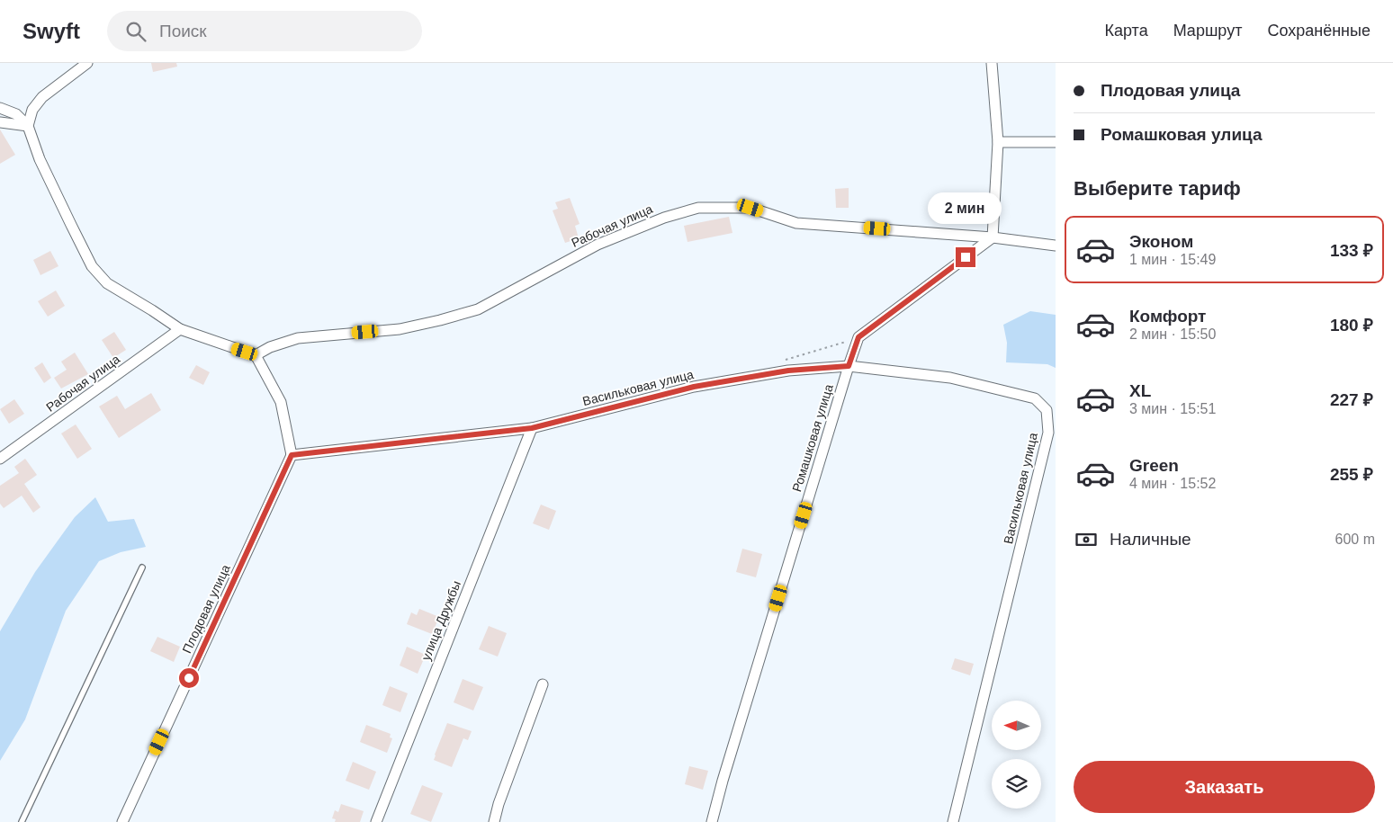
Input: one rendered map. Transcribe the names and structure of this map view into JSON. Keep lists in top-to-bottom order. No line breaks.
{"streets":{"street":["Рабочая улица","Васильковая улица","Ромашковая улица","Плодовая улица","улица Дружбы"]},"crossings":[["Рабочая улица","Ромашковая улица"],["Васильковая улица","Ромашковая улица"],["Васильковая улица","Плодовая улица"],["Васильковая улица","улица Дружбы"]],"north":"left","page":{"header":"Swyft","search":"Поиск","nav":["Карта","Маршрут","Сохранённые"],"banner":["Плодовая улица","Ромашковая улица"],"heading":"Выберите тариф","bubble":"2 мин","list":[{"name":"Эконом","note":"1 мин · 15:49","value":"133 ₽"},{"name":"Комфорт","note":"2 мин · 15:50","value":"180 ₽"},{"name":"XL","note":"3 мин · 15:51","value":"227 ₽"},{"name":"Green","note":"4 мин · 15:52","value":"255 ₽"}],"pay":["Наличные","600 m"],"buttons":"Заказать"}}
